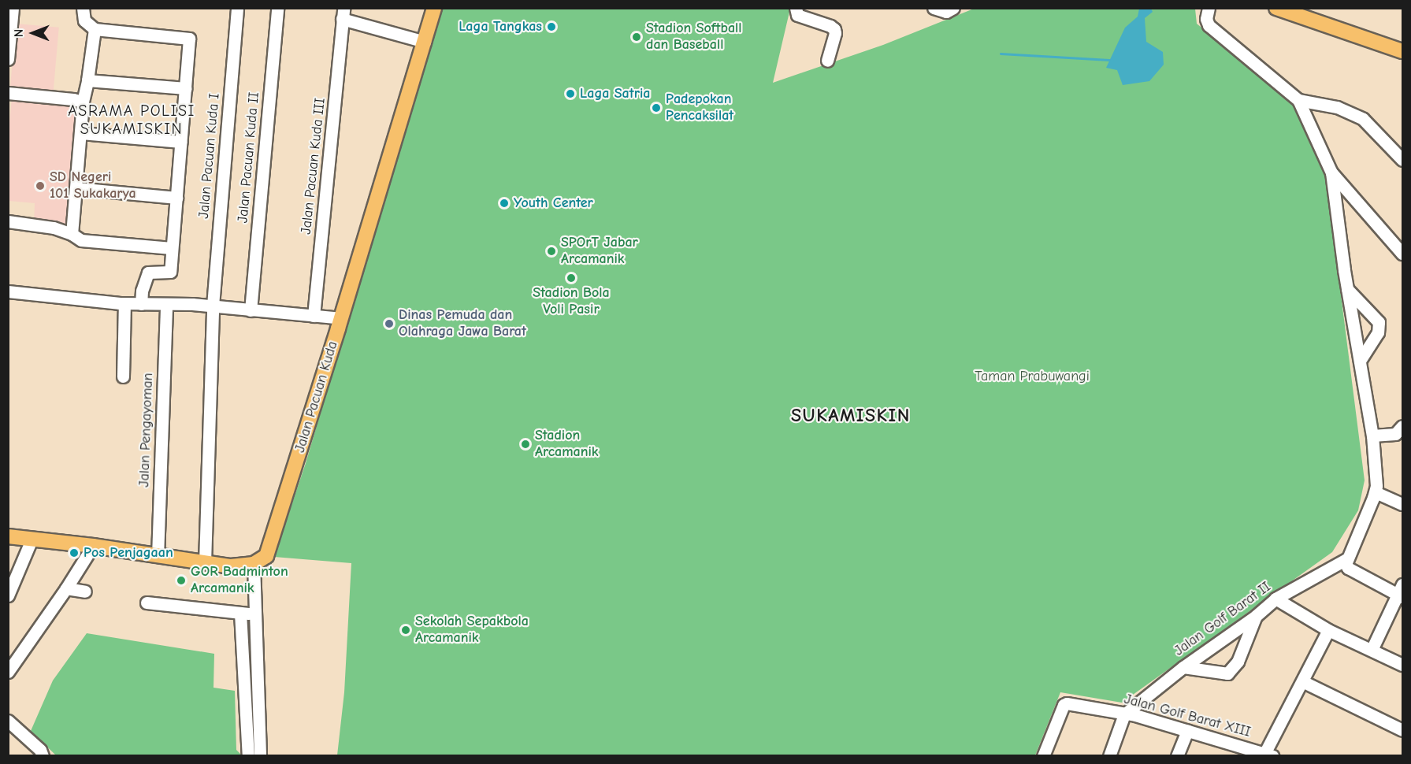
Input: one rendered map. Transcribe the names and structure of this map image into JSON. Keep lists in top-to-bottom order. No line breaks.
{"streets":{"main road":["Jalan Pacuan Kuda"],"street":["Jalan Pacuan Kuda I","Jalan Pacuan Kuda II","Jalan Pacuan Kuda III","Jalan Pengayoman","Jalan Golf Barat II","Jalan Golf Barat XIII"]},"crossings":[["Jalan Pacuan Kuda III","Jalan Pacuan Kuda"],["Jalan Golf Barat II","Jalan Golf Barat XIII"]],"districts":["ASRAMA POLISI SUKAMISKIN","SUKAMISKIN"],"parks":["Taman Prabuwangi"],"places":["Laga Tangkas","Stadion Softball dan Baseball","Laga Satria","Padepokan Pencaksilat","SD Negeri 101 Sukakarya","Youth Center","SPOrT Jabar Arcamanik","Stadion Bola Voli Pasir","Dinas Pemuda dan Olahraga Jawa Barat","Stadion Arcamanik","Pos Penjagaan","GOR Badminton Arcamanik","Sekolah Sepakbola Arcamanik"],"north":"left"}
